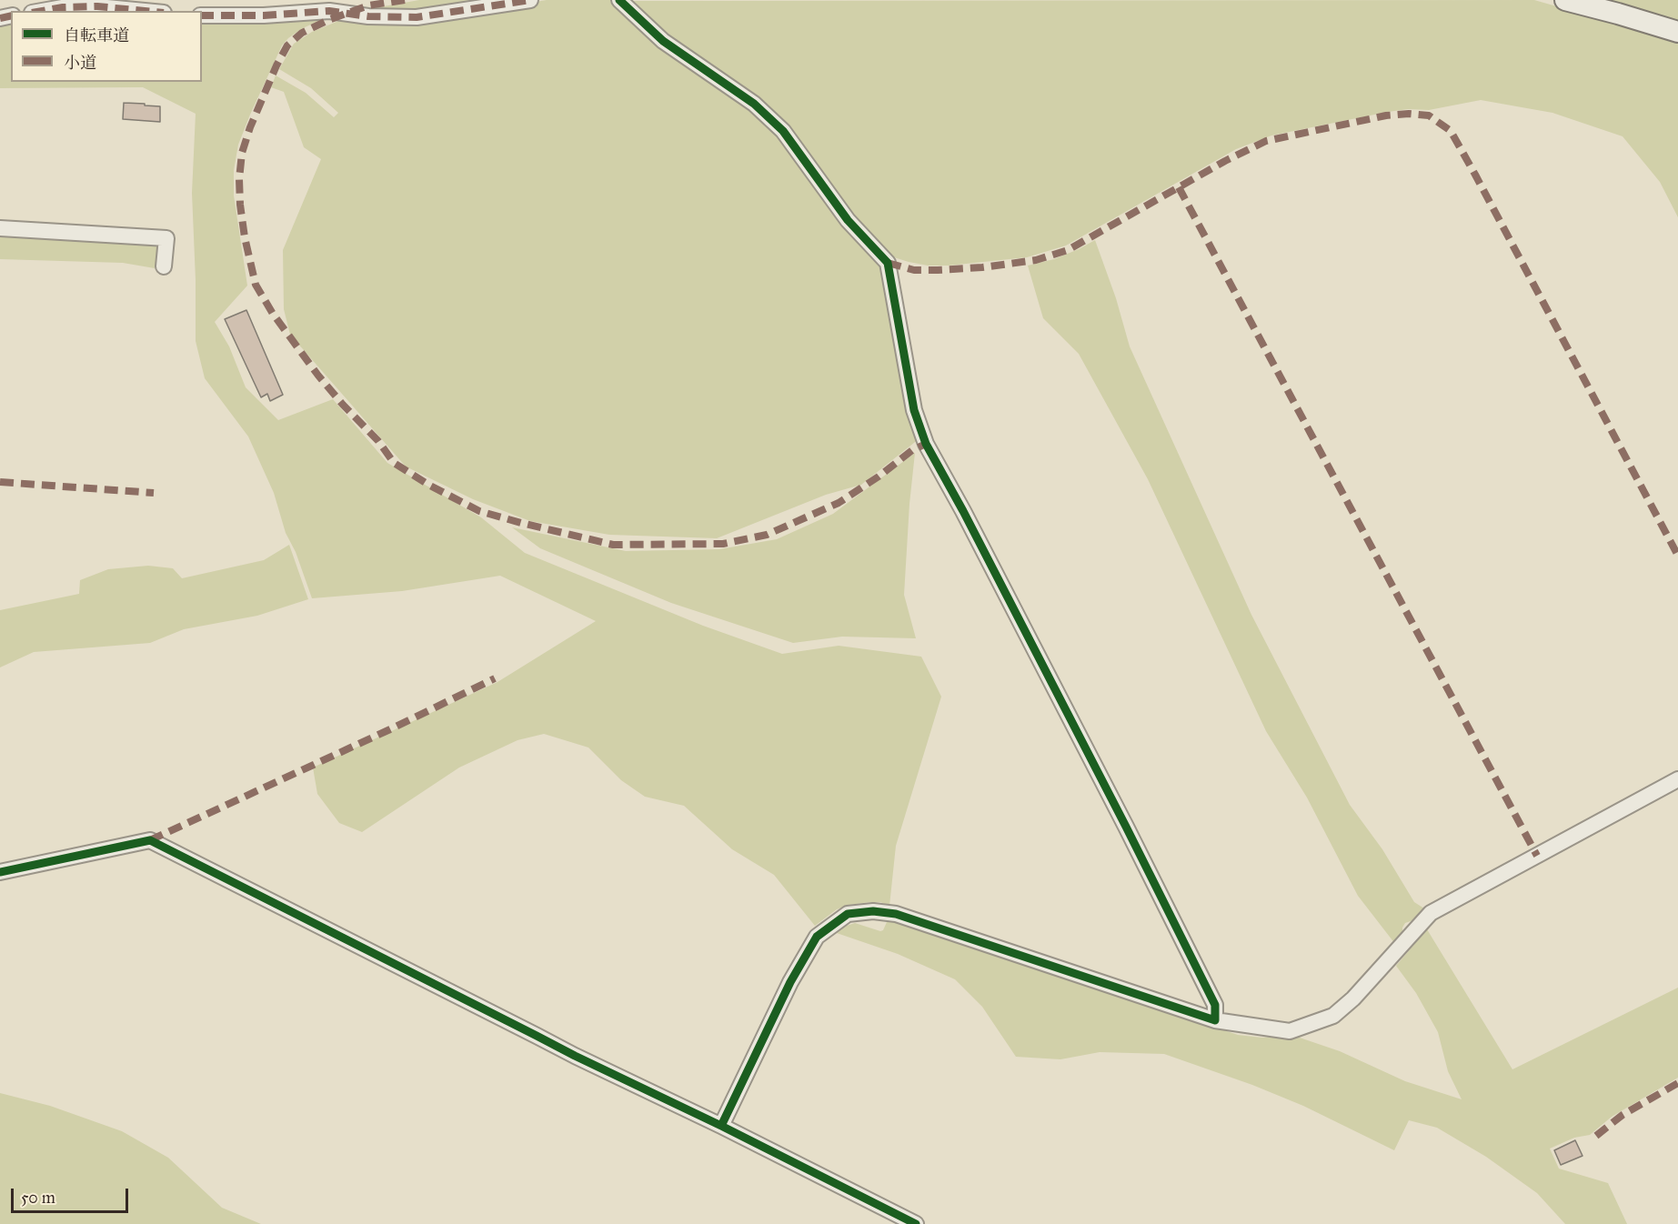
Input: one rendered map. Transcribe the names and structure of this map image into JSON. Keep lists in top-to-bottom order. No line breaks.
{"legend":["自転車道","小道"],"scale_bar":"50 m"}
